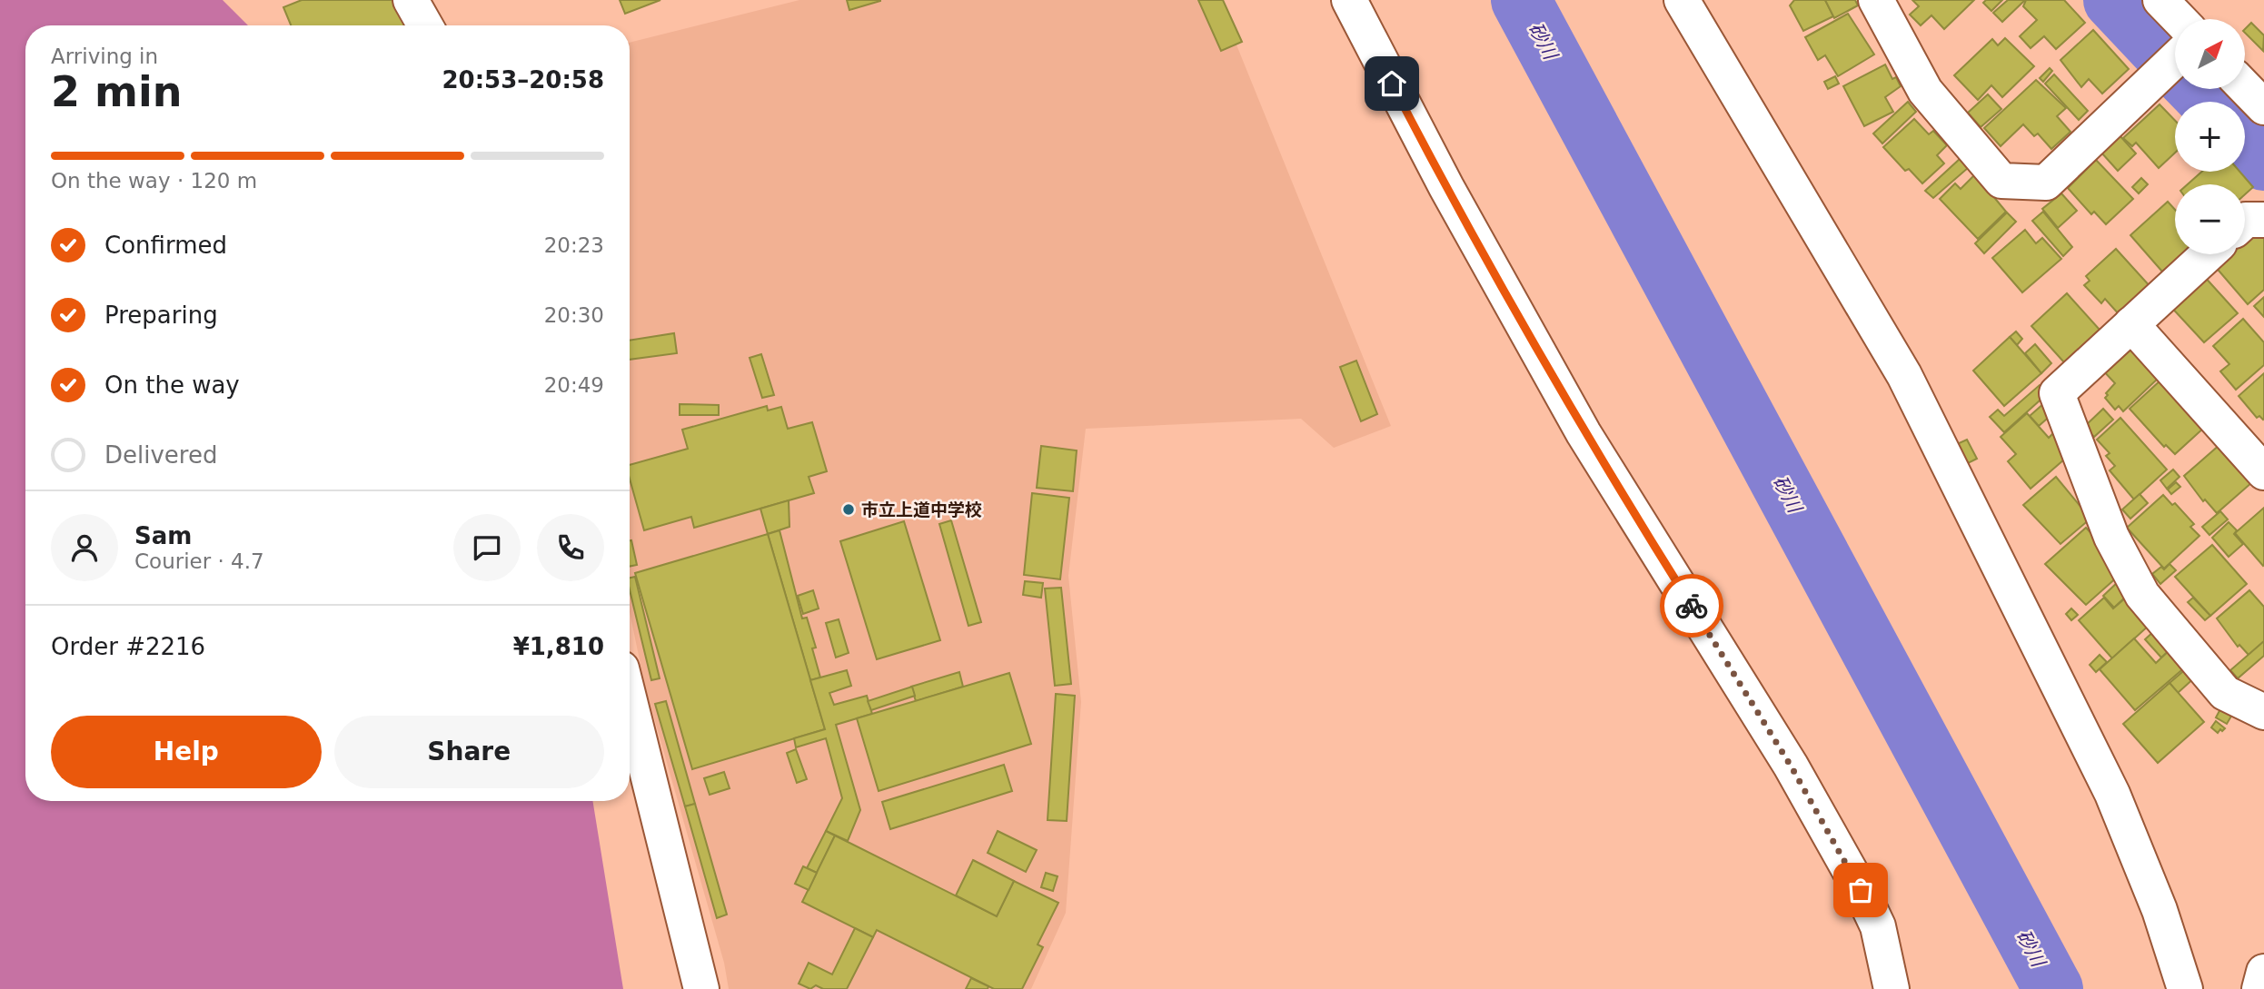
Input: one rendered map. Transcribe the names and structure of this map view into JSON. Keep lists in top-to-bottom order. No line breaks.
{"water":["砂川"],"places":["市立上道中学校"],"north":"top right","page":{"map_buttons":["+","−"],"heading":["2 min","Arriving in","20:53–20:58"],"panel":["Sam","Courier · 4.7","Order #2216","¥1,810"],"bar":"On the way · 120 m","list":[["Confirmed","20:23"],["Preparing","20:30"],["On the way","20:49"],"Delivered"],"buttons":["Help","Share"]}}
